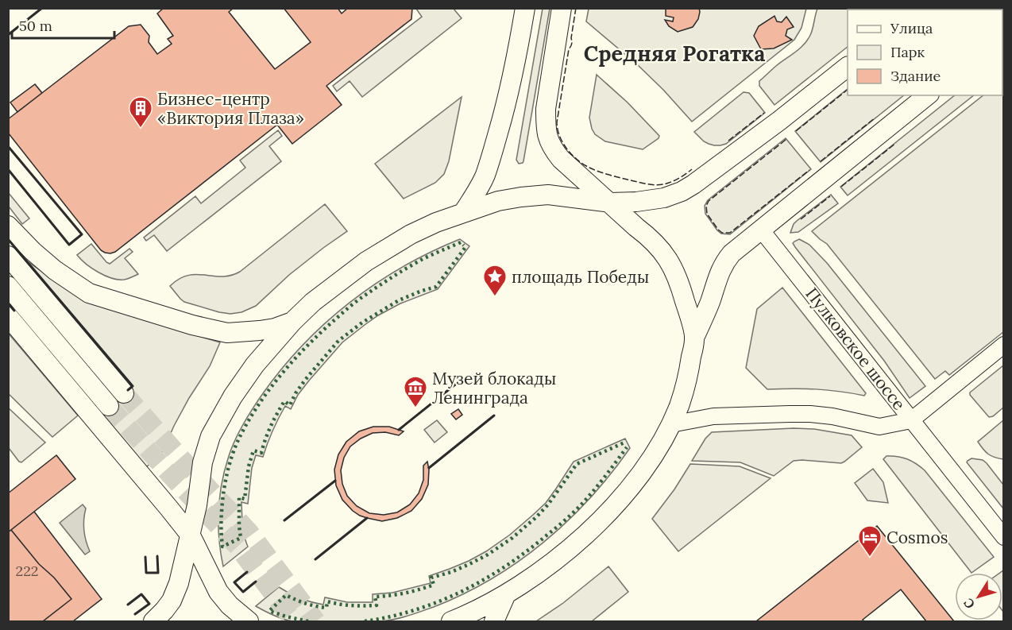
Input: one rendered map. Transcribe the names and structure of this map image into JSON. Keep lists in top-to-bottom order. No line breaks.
{"streets":{"street":["Пулковское шоссе"]},"districts":["Средняя Рогатка"],"places":{"building":["Бизнес-центр «Виктория Плаза»"],"place":["площадь Победы"],"museum":["Музей блокады Ленинграда"],"hotel":["Cosmos"]},"house_numbers":["222"],"legend":["Улица","Парк","Здание"],"scale_bar":"50 m","north":"bottom left"}
